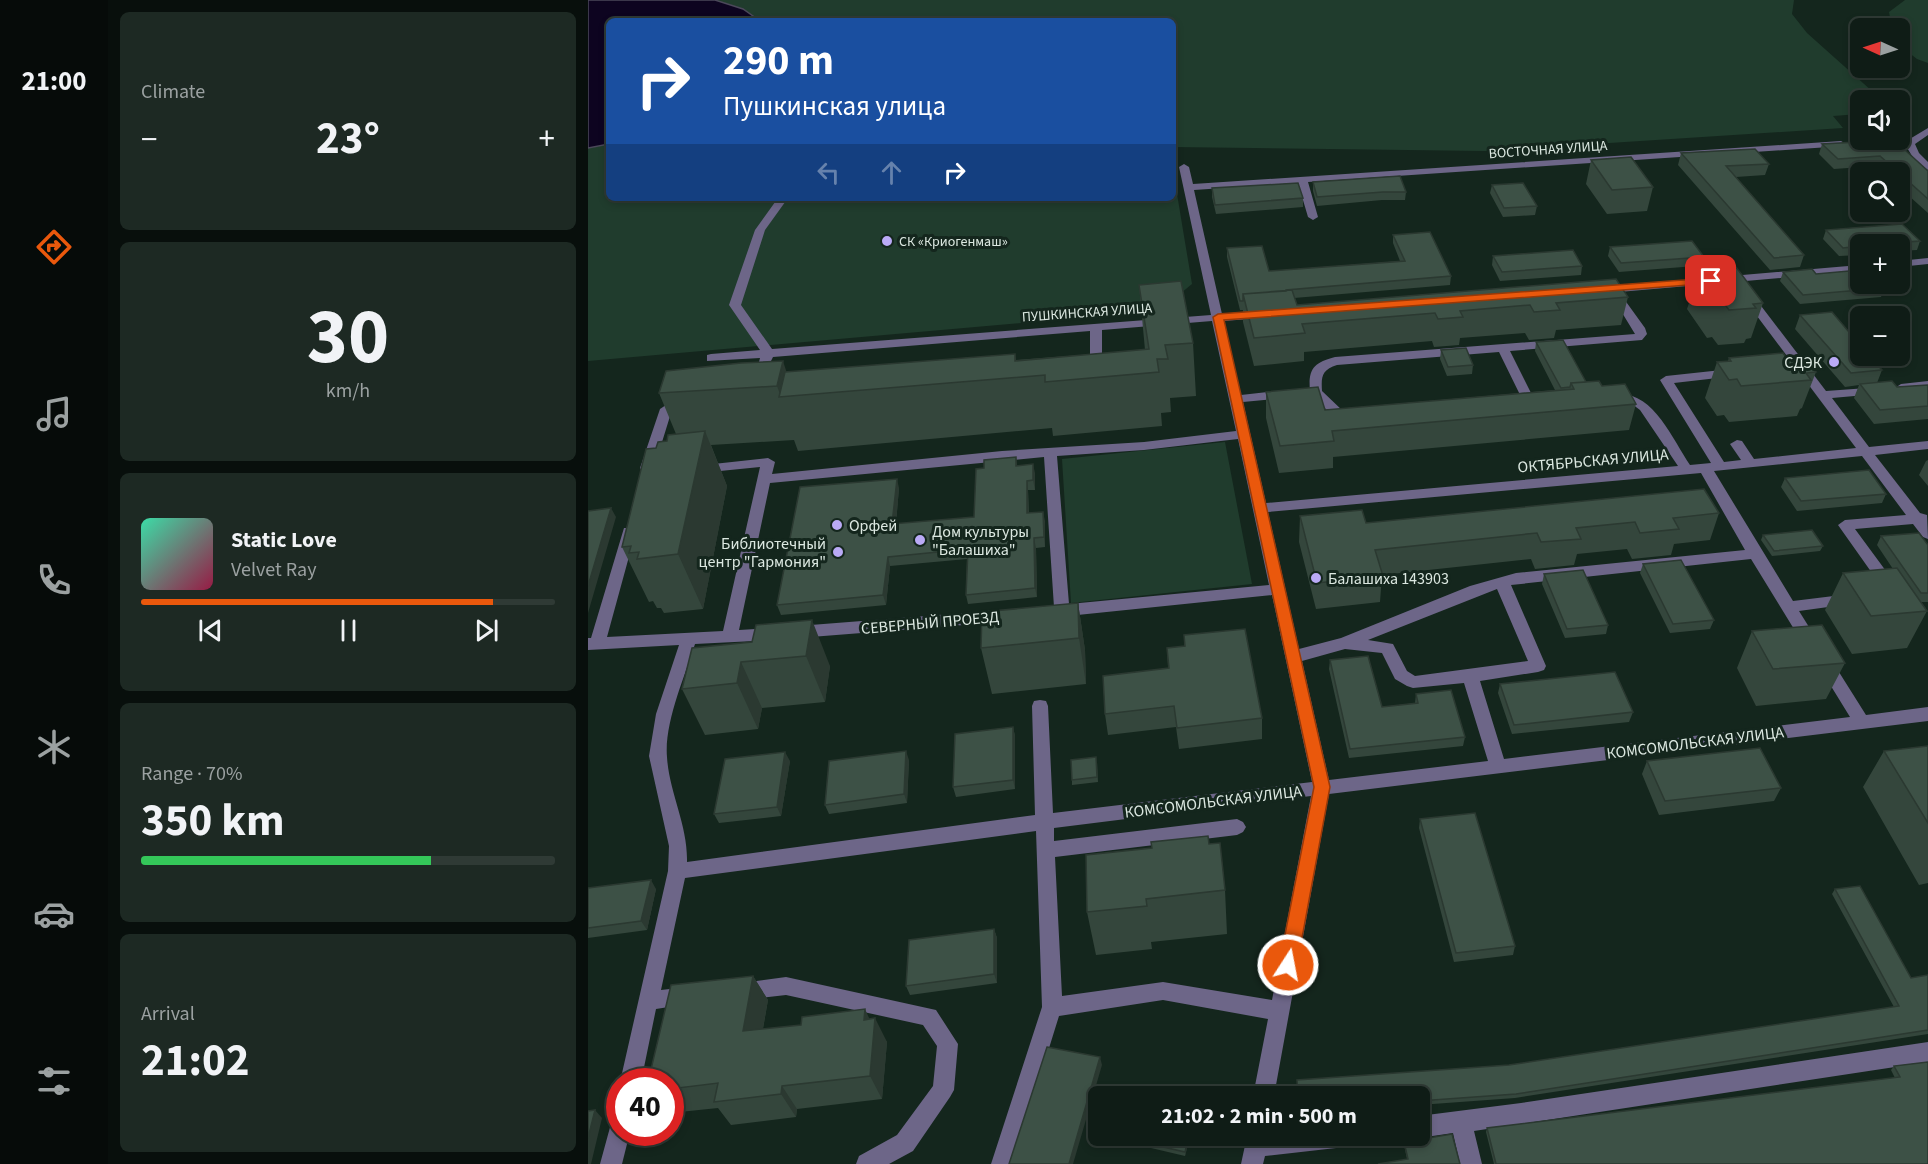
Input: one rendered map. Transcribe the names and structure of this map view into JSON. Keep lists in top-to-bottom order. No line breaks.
{"streets":{"street":["ВОСТОЧНАЯ УЛИЦА","ПУШКИНСКАЯ УЛИЦА","ОКТЯБРЬСКАЯ УЛИЦА","СЕВЕРНЫЙ ПРОЕЗД","КОМСОМОЛЬСКАЯ УЛИЦА"]},"places":["СК «Криогенмаш»","СДЭК","Орфей","Дом культуры \"Балашиха\"","Библиотечный центр \"Гармония\"","Балашиха 143903"],"north":"left","page":{"tabs":"21:00","tile":["Climate",["30","km/h"],["Range · 70%","350 km"],["Arrival","21:02"]],"map_buttons":["+","−"],"turn":["290 m","Пушкинская улица"],"heat":["−","23°","+"],"song":["Static Love","Velvet Ray"],"limit":"40","trip":"21:02 · 2 min · 500 m"}}
